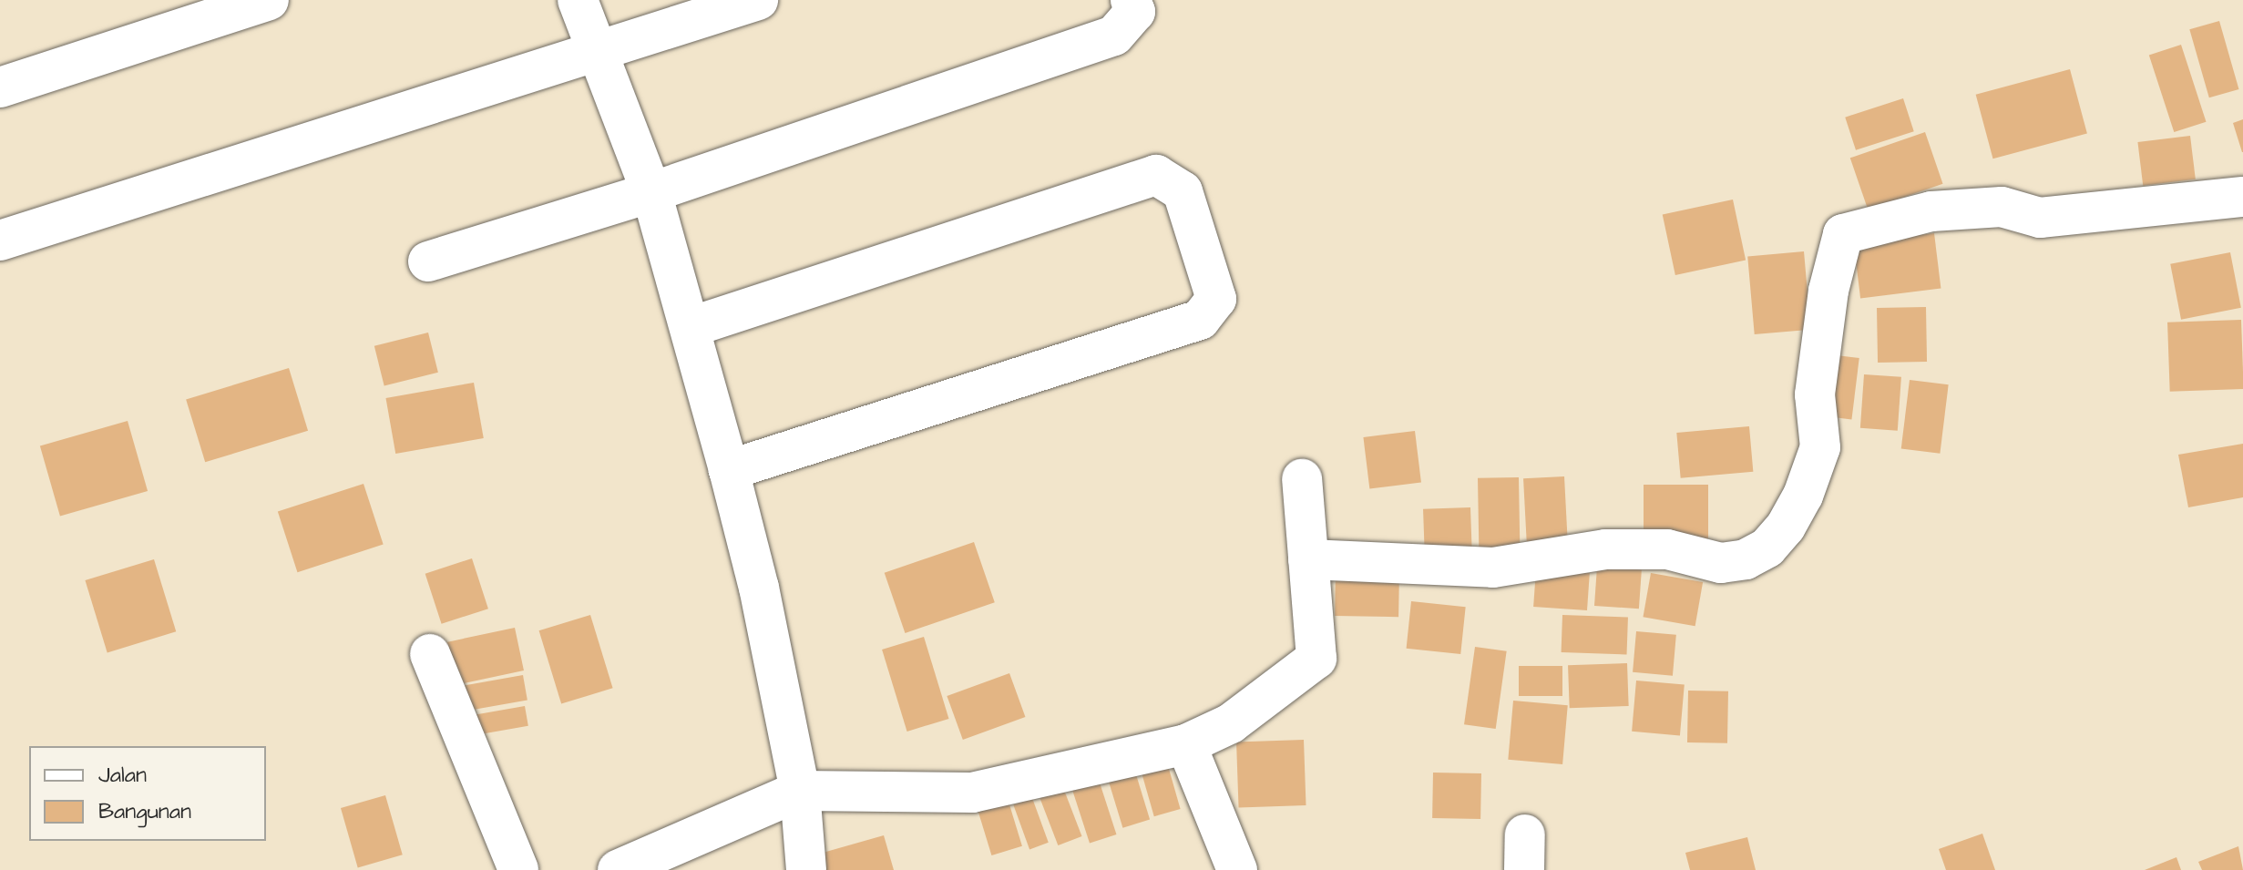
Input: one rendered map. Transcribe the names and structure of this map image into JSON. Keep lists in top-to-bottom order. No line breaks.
{"legend":["Jalan","Bangunan"]}
